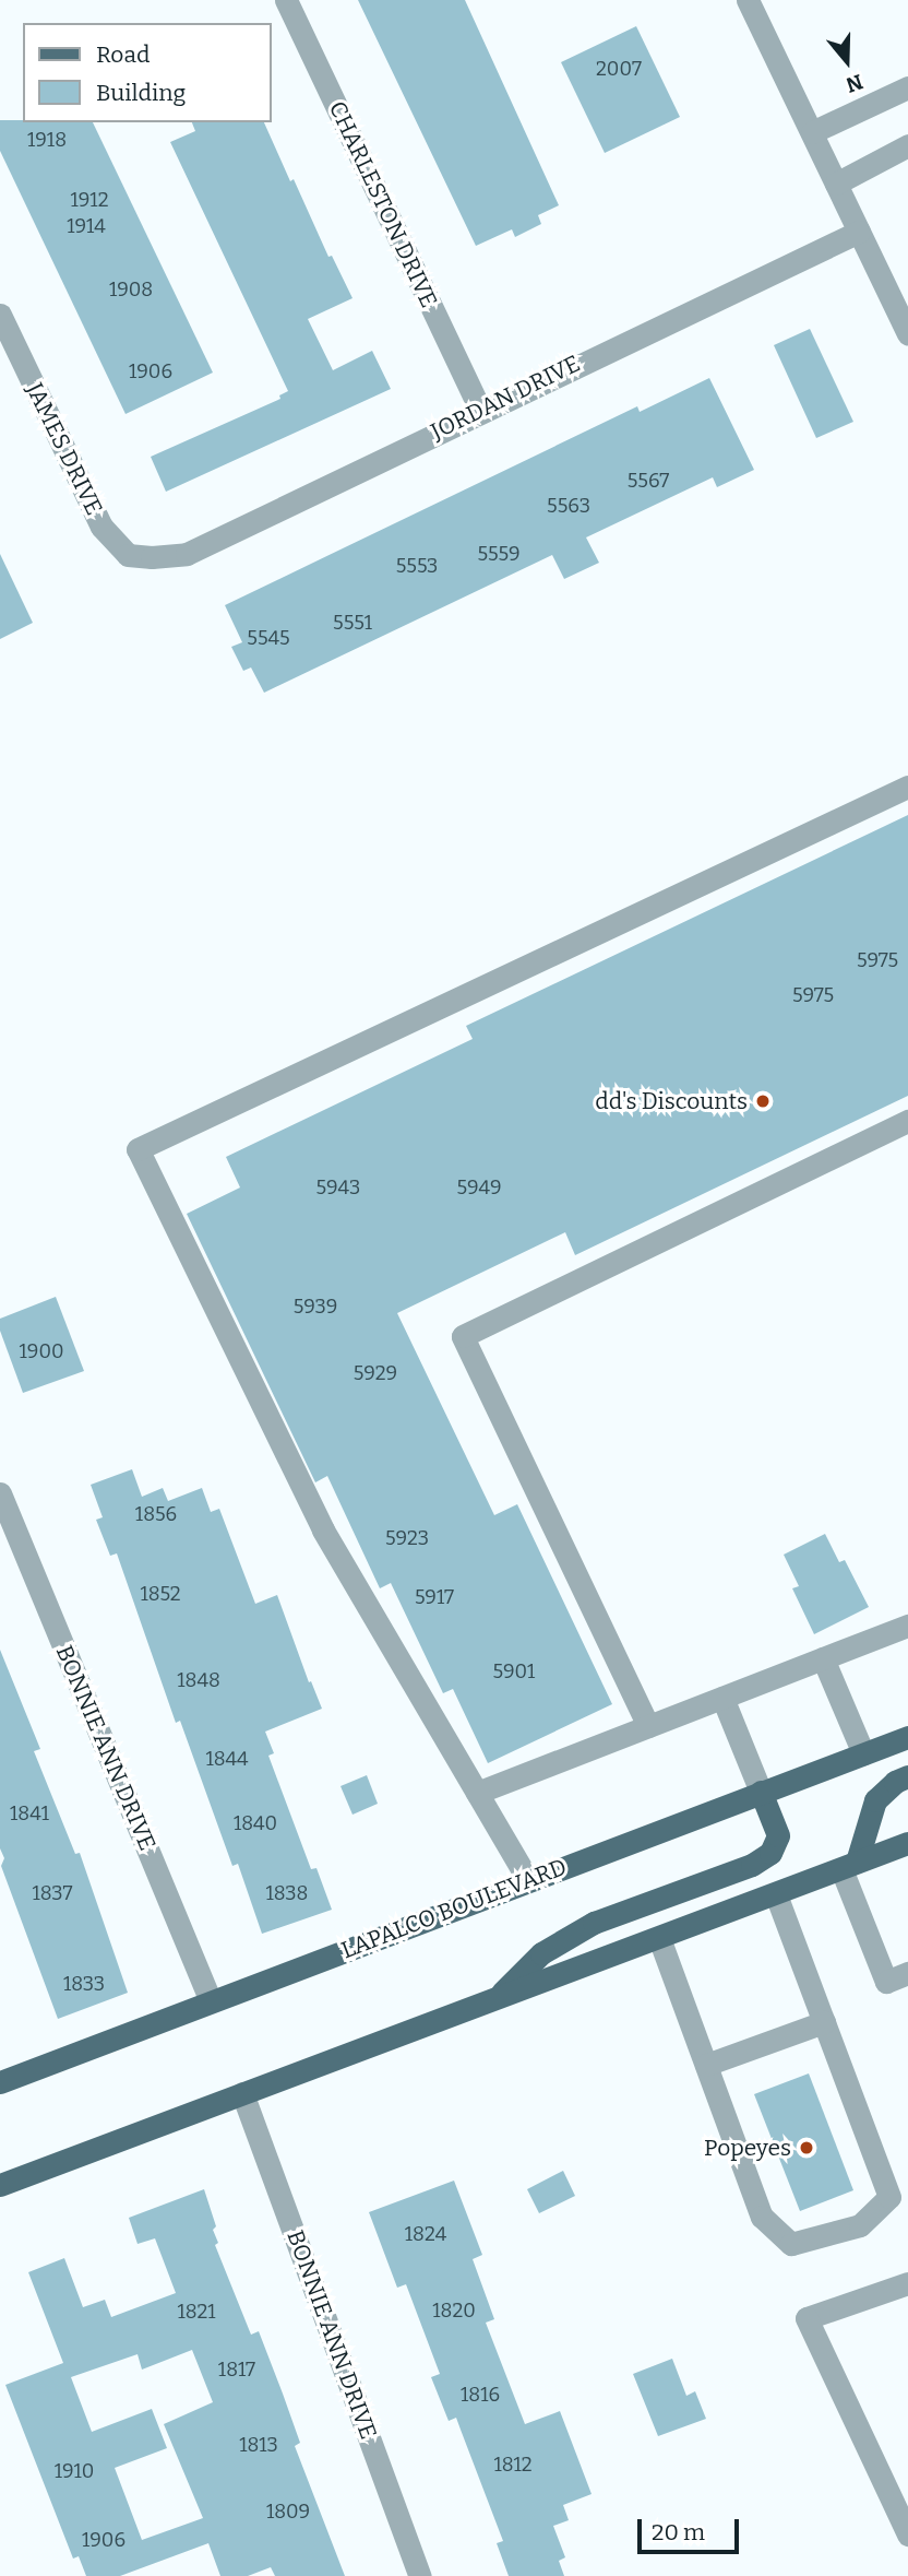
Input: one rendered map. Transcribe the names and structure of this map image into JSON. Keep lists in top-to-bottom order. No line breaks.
{"streets":{"main road":["LAPALCO BOULEVARD"],"street":["CHARLESTON DRIVE","JORDAN DRIVE","JAMES DRIVE","BONNIE ANN DRIVE"]},"crossings":[["CHARLESTON DRIVE","JORDAN DRIVE"],["JORDAN DRIVE","JAMES DRIVE"],["BONNIE ANN DRIVE","LAPALCO BOULEVARD"]],"places":["dd's Discounts","Popeyes"],"house_numbers":["2007","1918","1912","1914","1908","1906","5567","5563","5559","5553","5551","5545","5975","5975","5943","5949","5939","1900","5929","1856","5923","1852","5917","5901","1848","1844","1841","1840","1837","1838","1833","1824","1820","1821","1817","1816","1813","1812","1910","1809","1906"],"legend":["Road","Building"],"scale_bar":"20 m","north":"bottom"}
